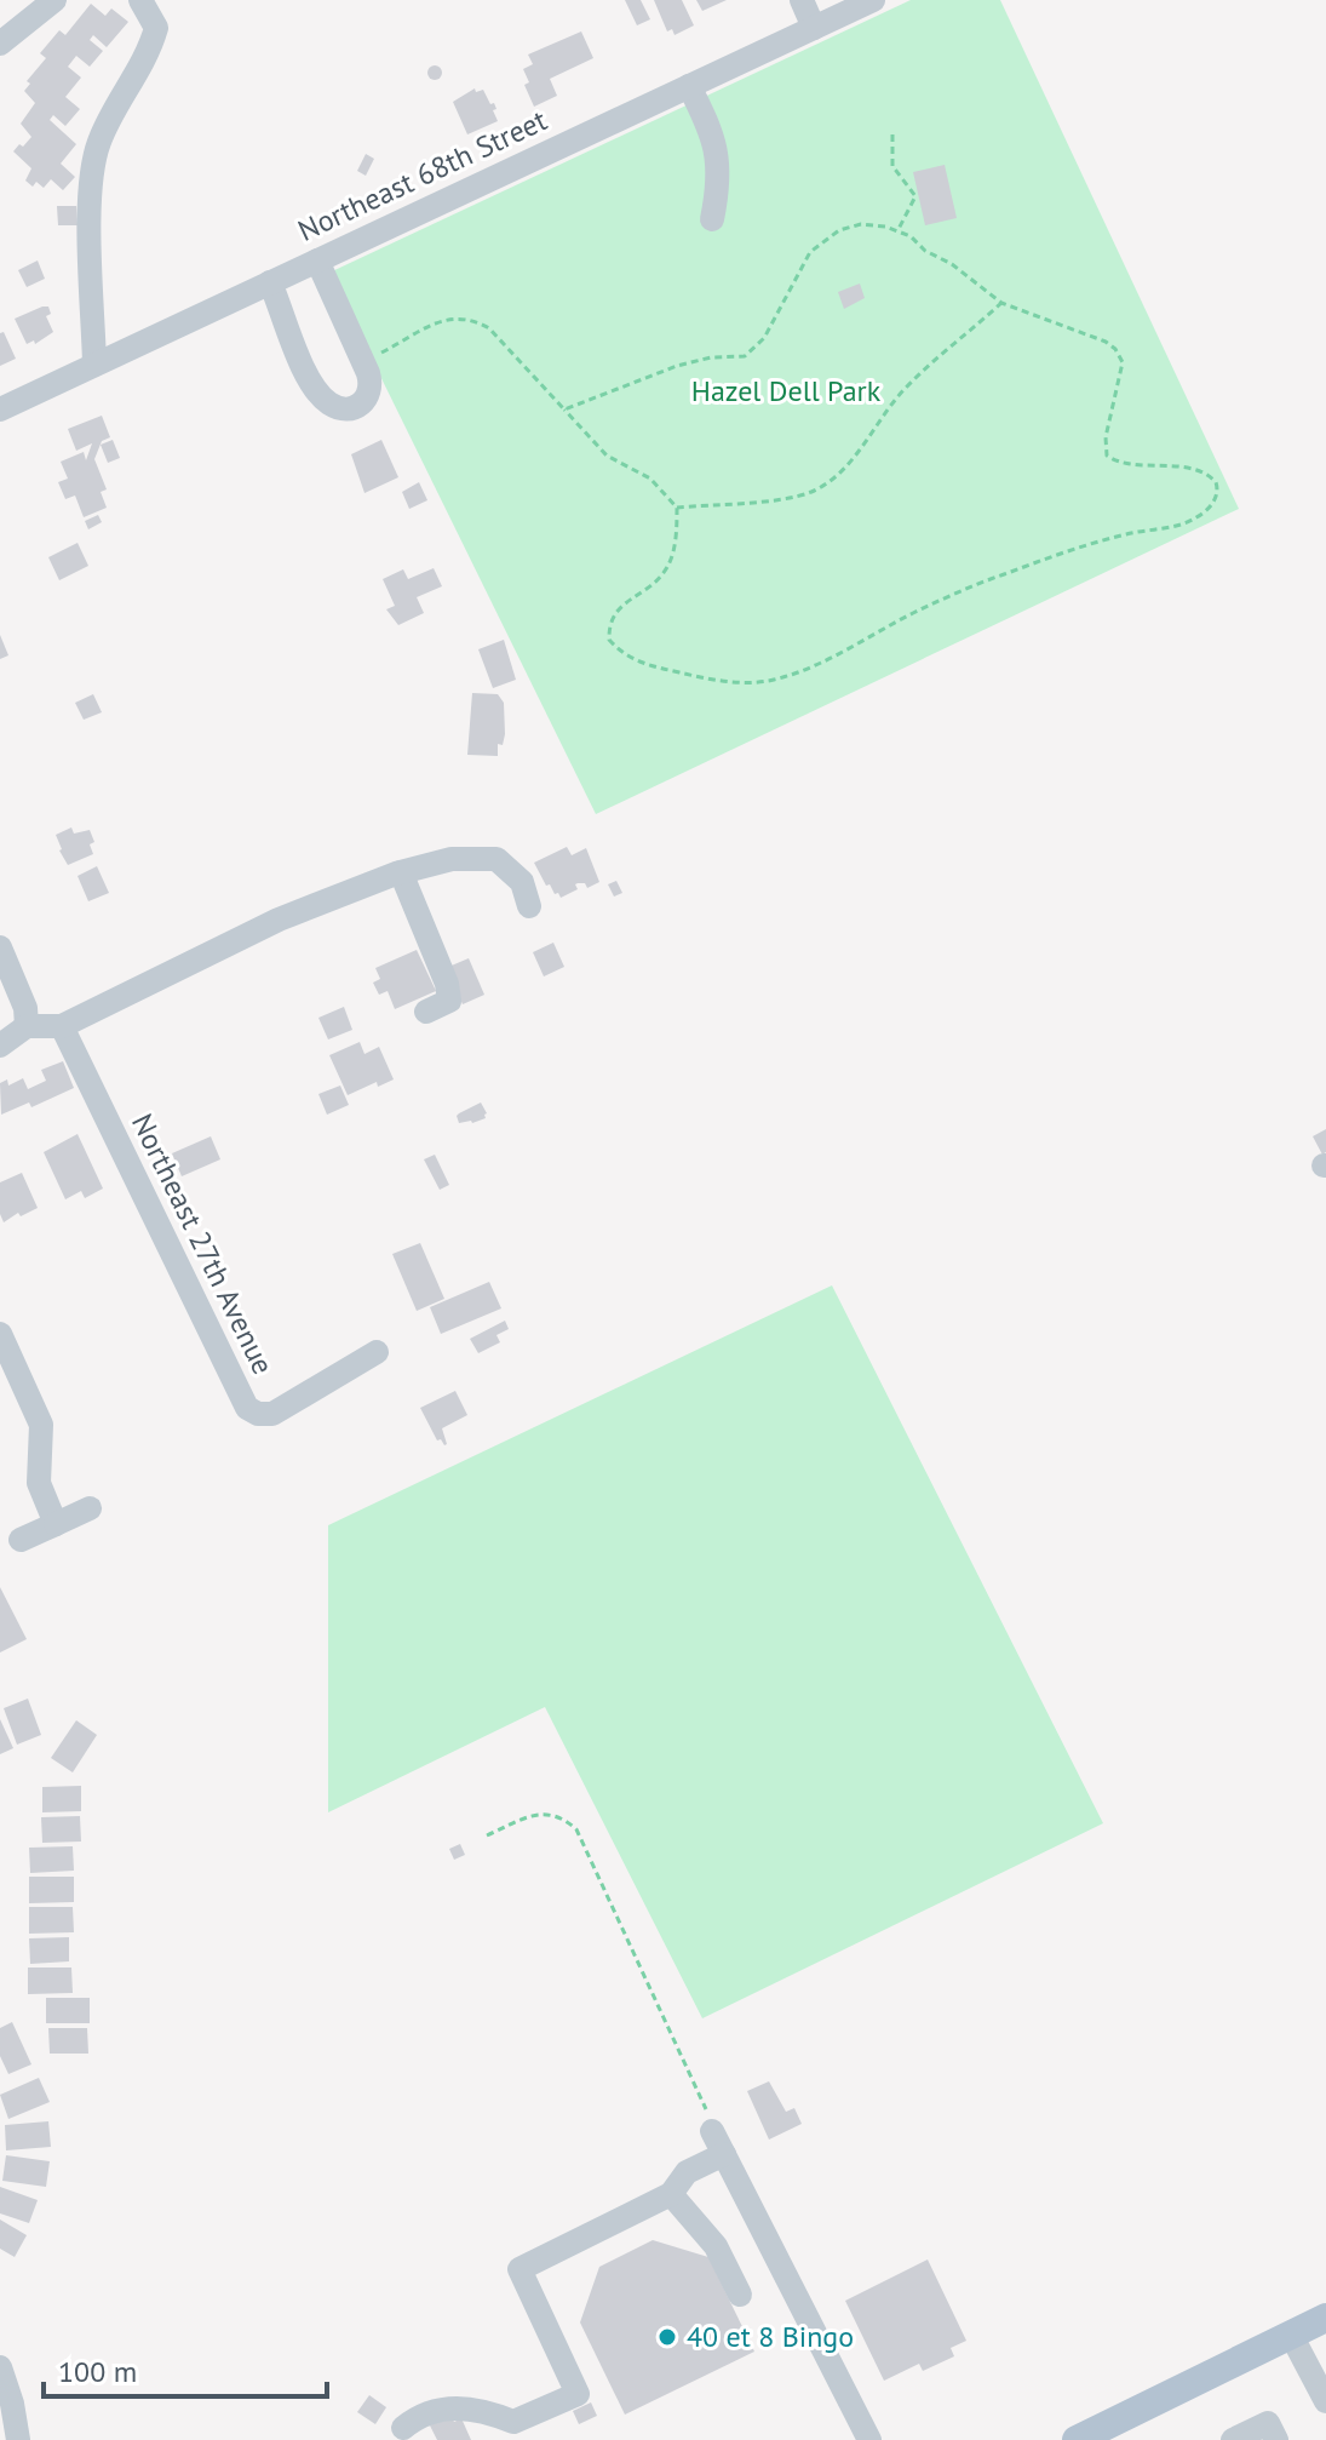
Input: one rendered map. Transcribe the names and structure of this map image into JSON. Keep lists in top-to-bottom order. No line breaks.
{"streets":{"street":["Northeast 68th Street","Northeast 27th Avenue"]},"parks":["Hazel Dell Park"],"places":["40 et 8 Bingo"],"scale_bar":"100 m"}
